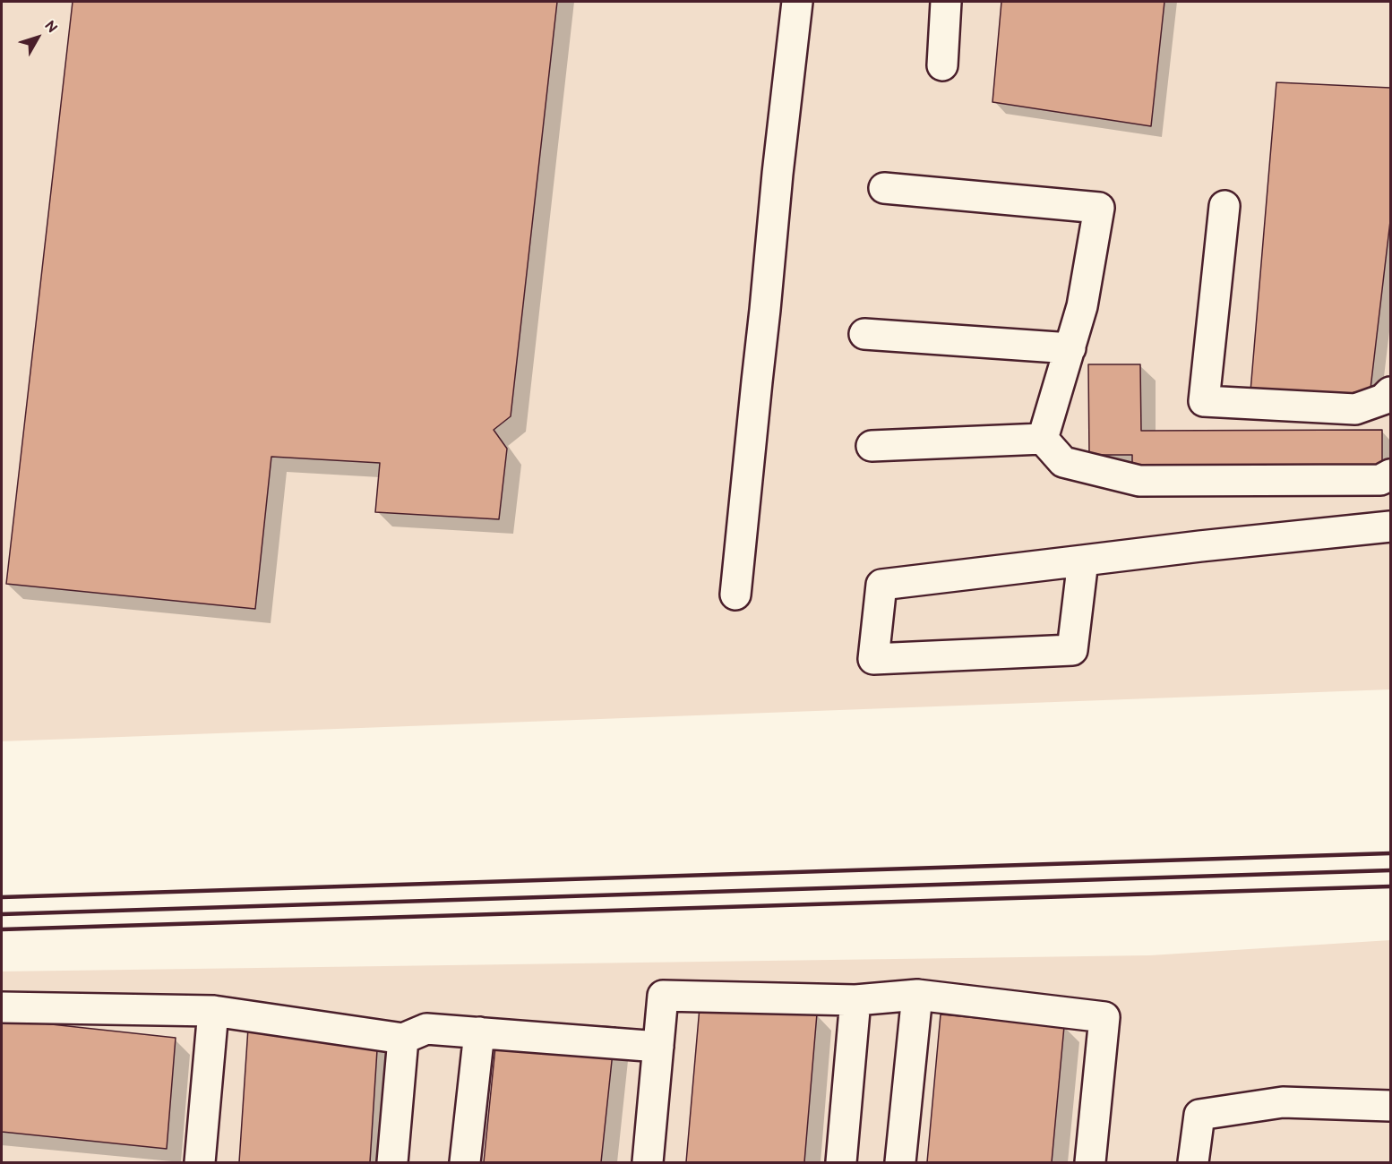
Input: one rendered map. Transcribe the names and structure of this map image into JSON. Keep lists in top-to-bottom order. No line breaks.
{"north":"top right"}
